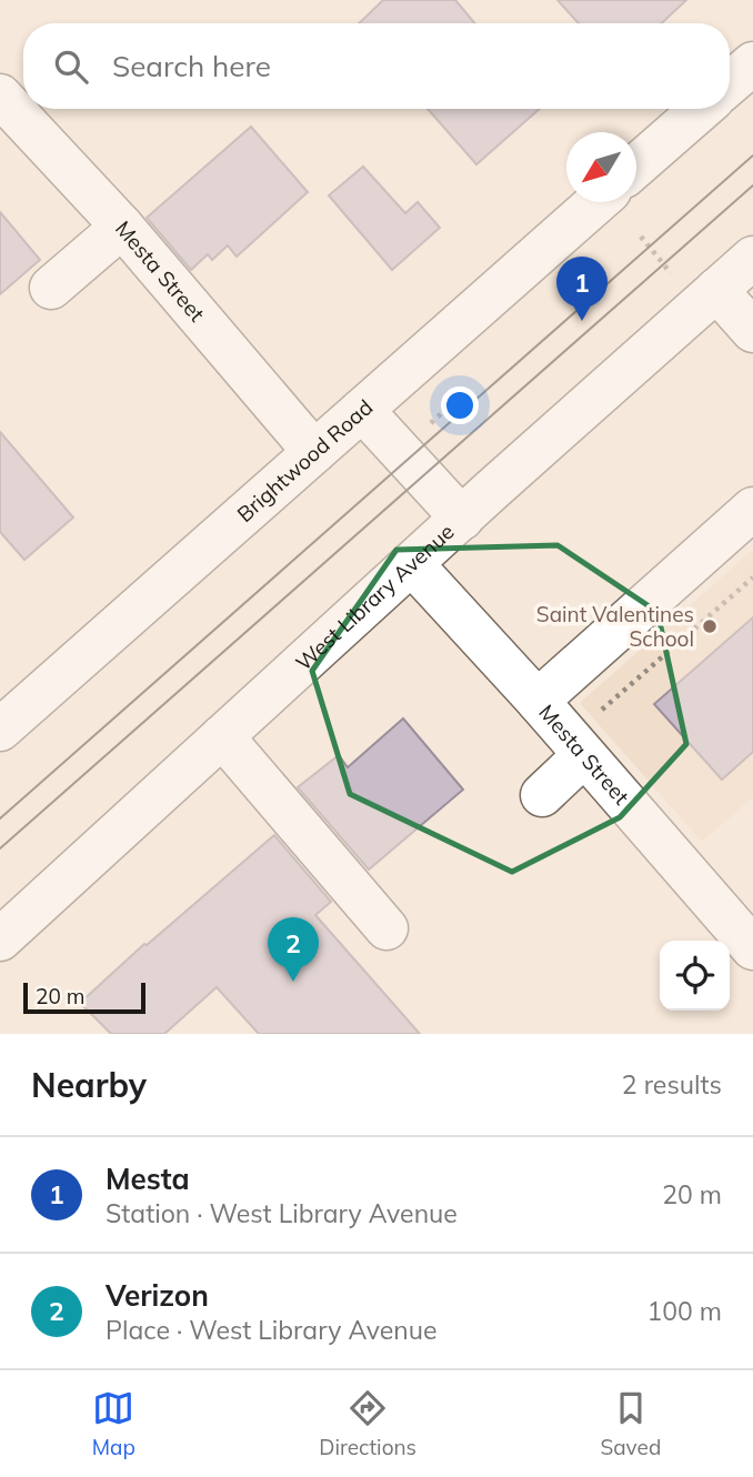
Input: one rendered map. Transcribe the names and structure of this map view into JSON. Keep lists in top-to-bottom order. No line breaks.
{"streets":{"street":["Mesta Street","Brightwood Road","West Library Avenue"]},"crossings":[["Mesta Street","Brightwood Road"],["Mesta Street","West Library Avenue"]],"places":["Saint Valentines School"],"scale_bar":"20 m","north":"bottom left","page":{"search":"Search here","pins":["1","2"],"scale":"20 m","heading":["Nearby","2 results"],"list":[{"mark":"1","name":"Mesta","note":"Station · West Library Avenue","value":"20 m"},{"mark":"2","name":"Verizon","note":"Place · West Library Avenue","value":"100 m"}],"nav":["Map","Directions","Saved"]}}
